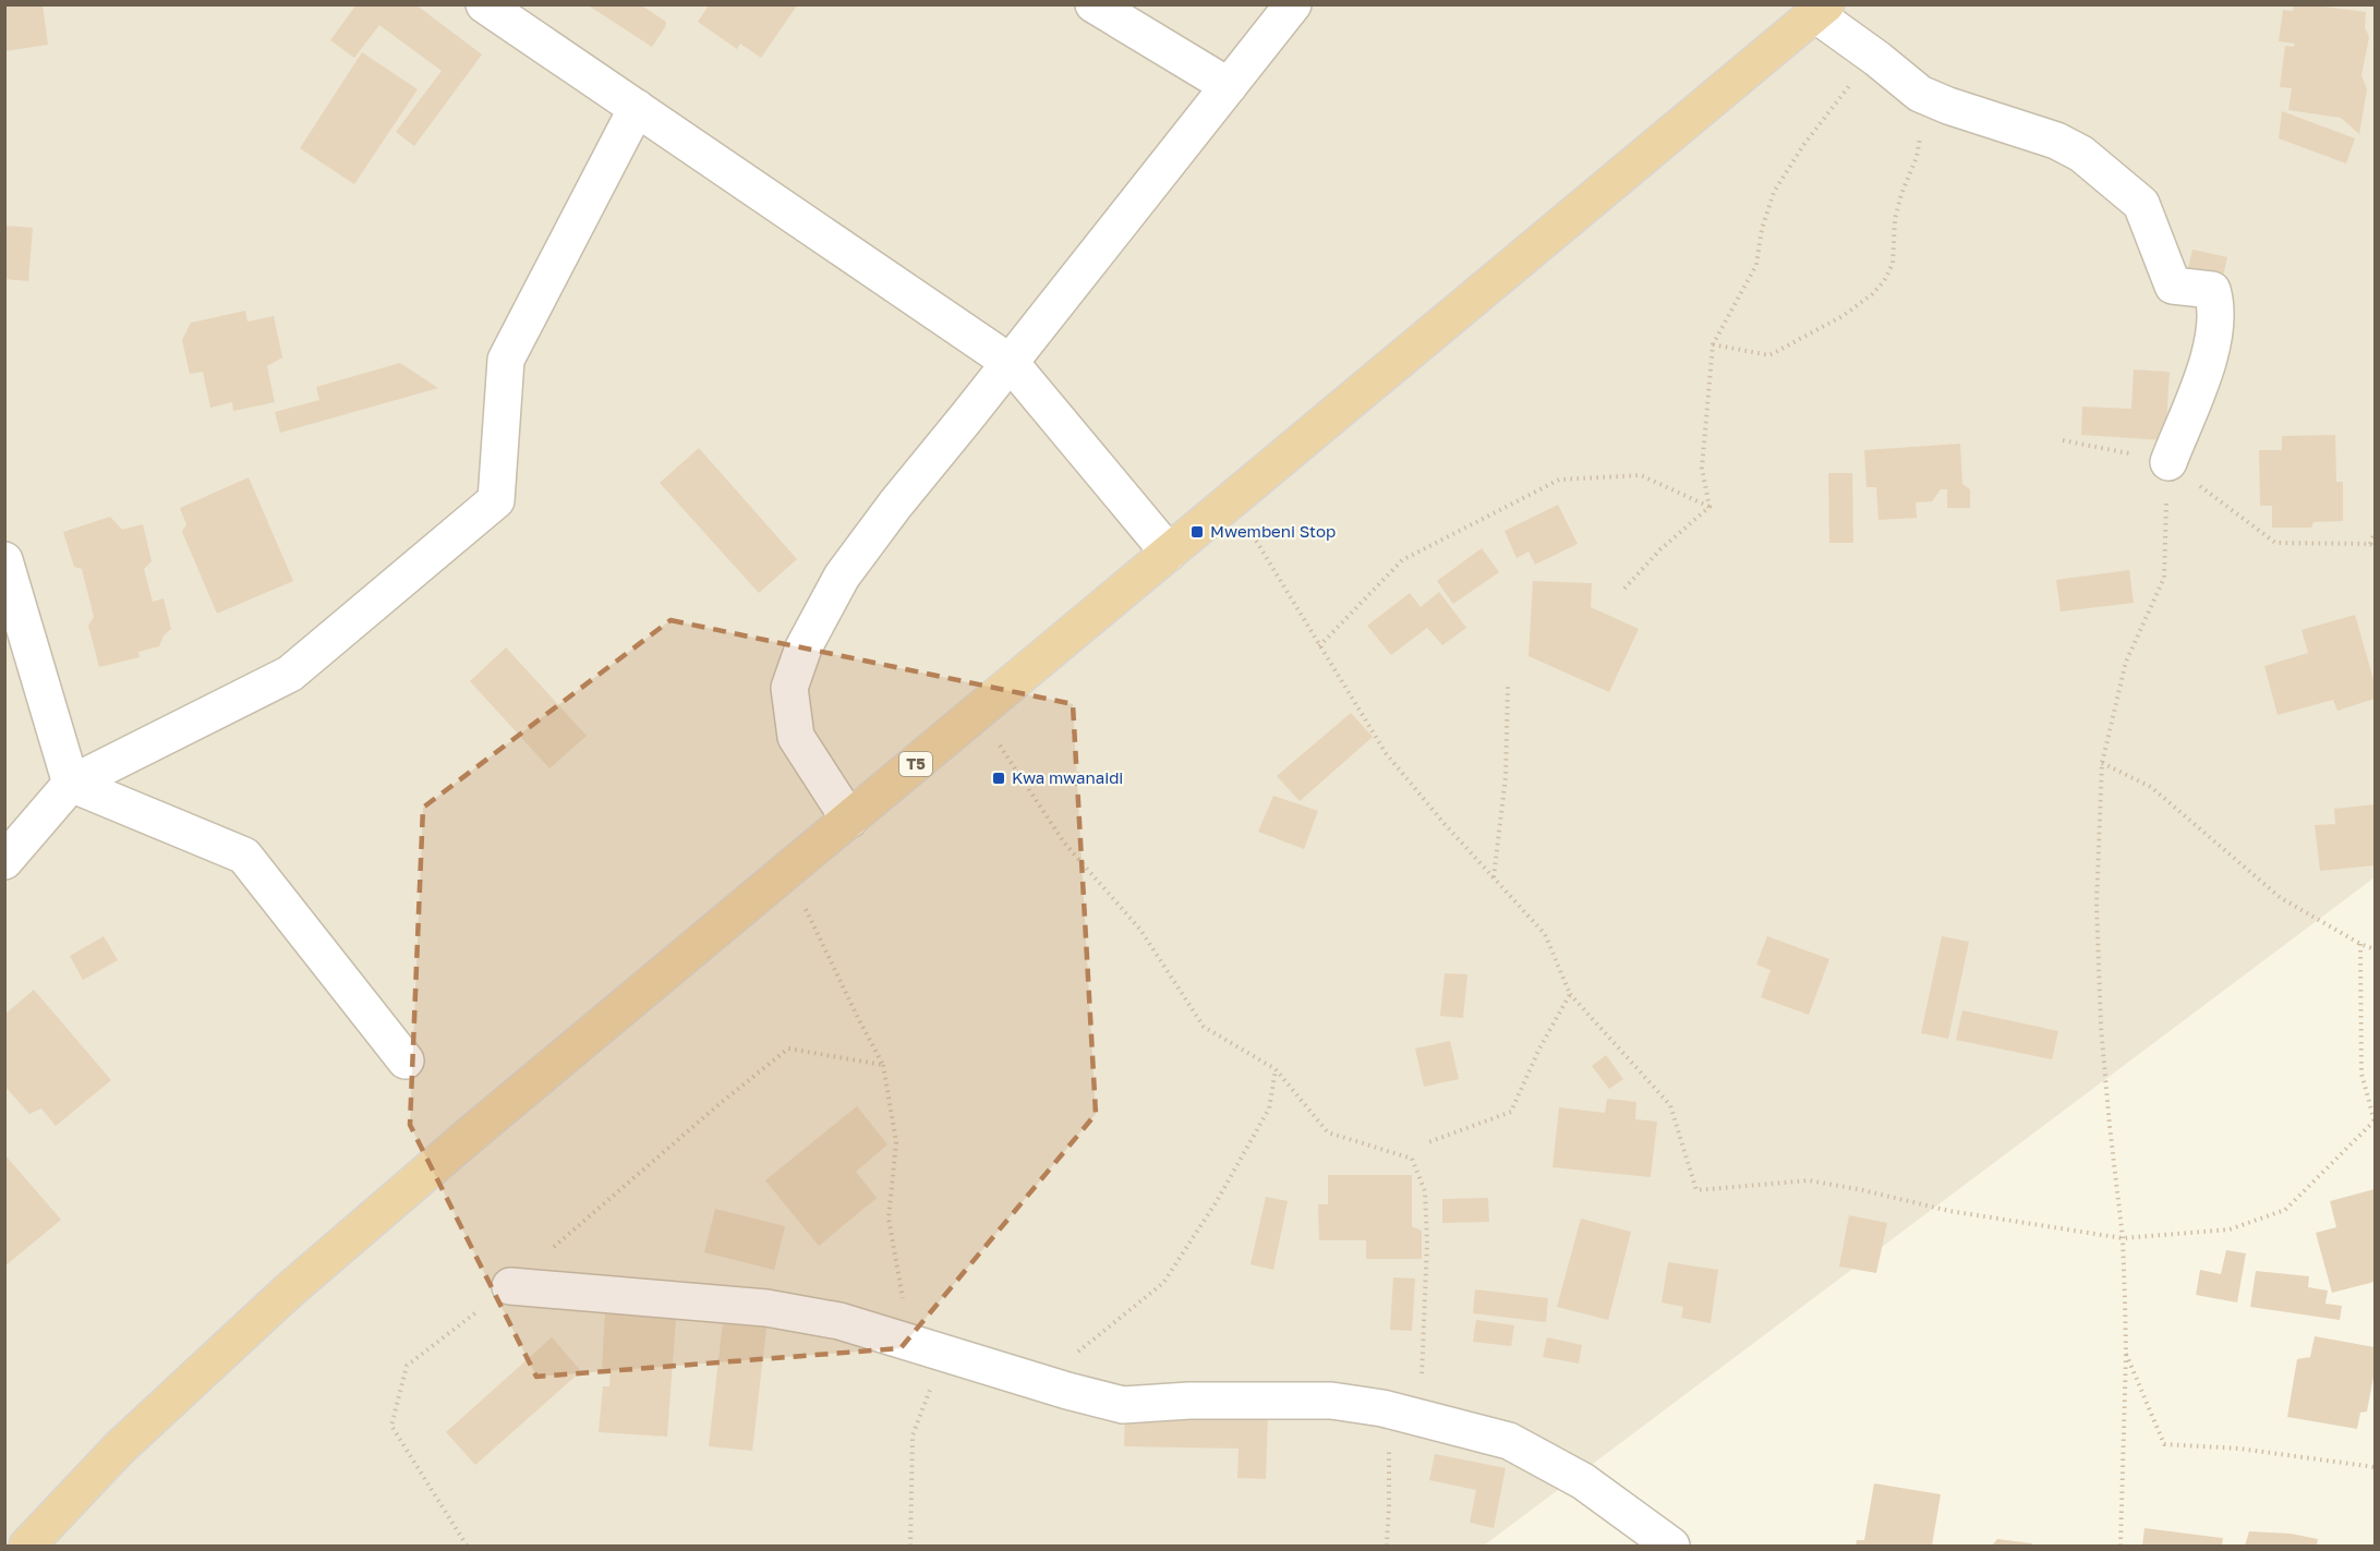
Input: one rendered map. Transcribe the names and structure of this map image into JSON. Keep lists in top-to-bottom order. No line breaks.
{"streets":{"highway":["T5"]},"places":{"transit":["Mwembeni Stop","Kwa mwanaidi"]}}
